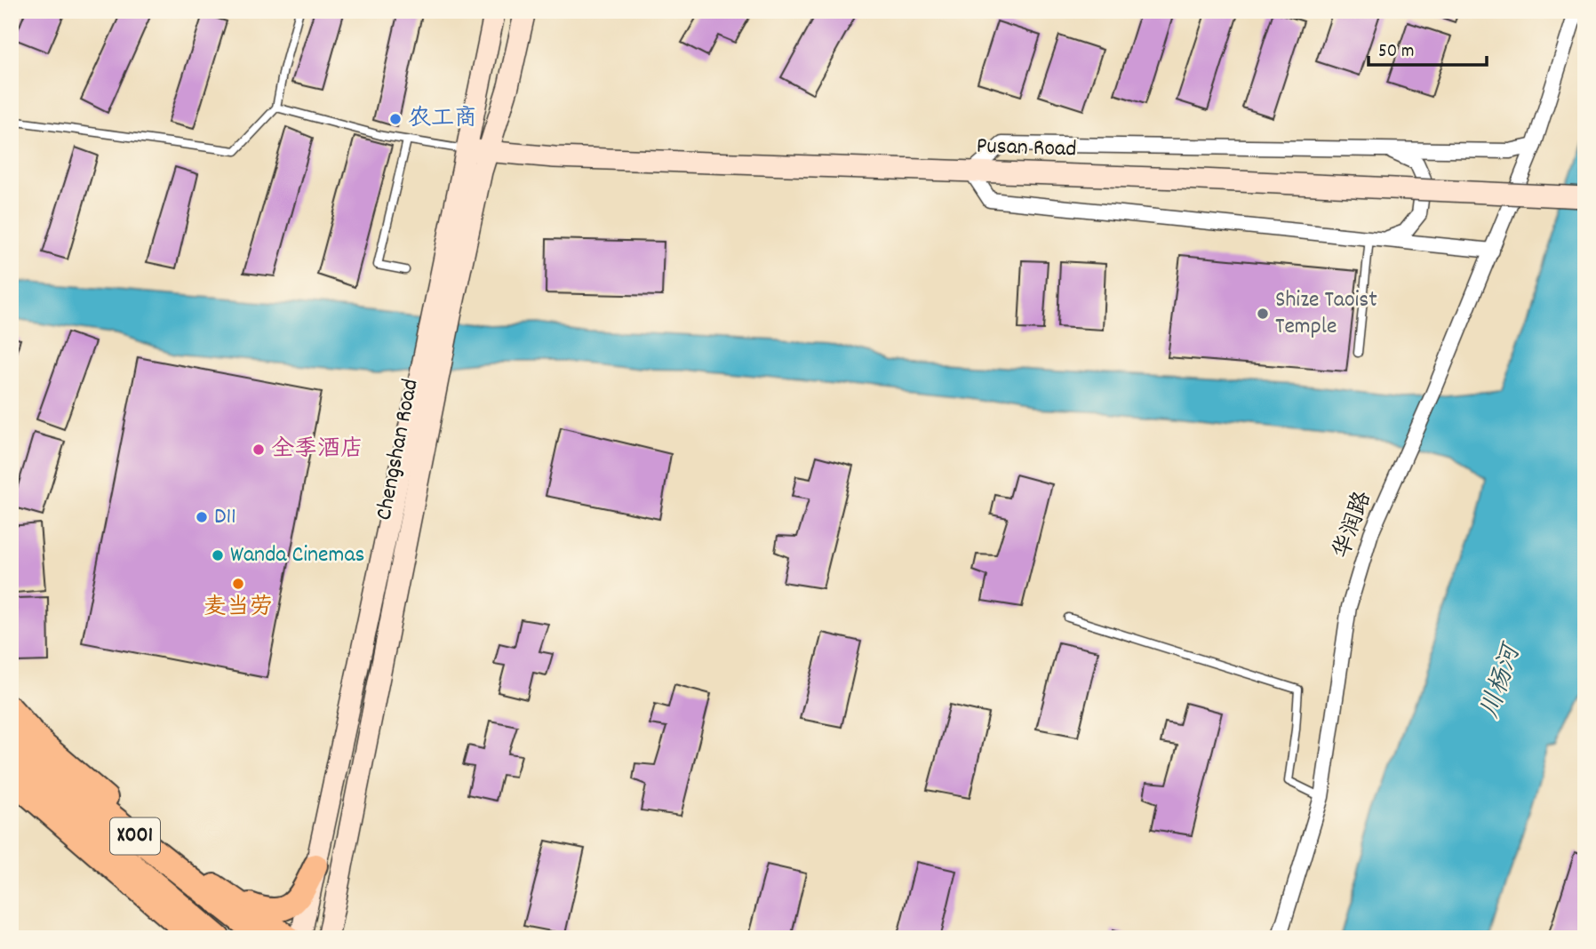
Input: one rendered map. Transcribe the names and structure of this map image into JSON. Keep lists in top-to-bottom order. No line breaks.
{"streets":{"highway":["X001"],"main road":["Pusan Road","Chengshan Road"],"street":["华润路"]},"crossings":[["Pusan Road","Chengshan Road"]],"water":["川杨河"],"places":["农工商","Shize Taoist Temple","全季酒店","D11","Wanda Cinemas","麦当劳"],"scale_bar":"50 m"}
